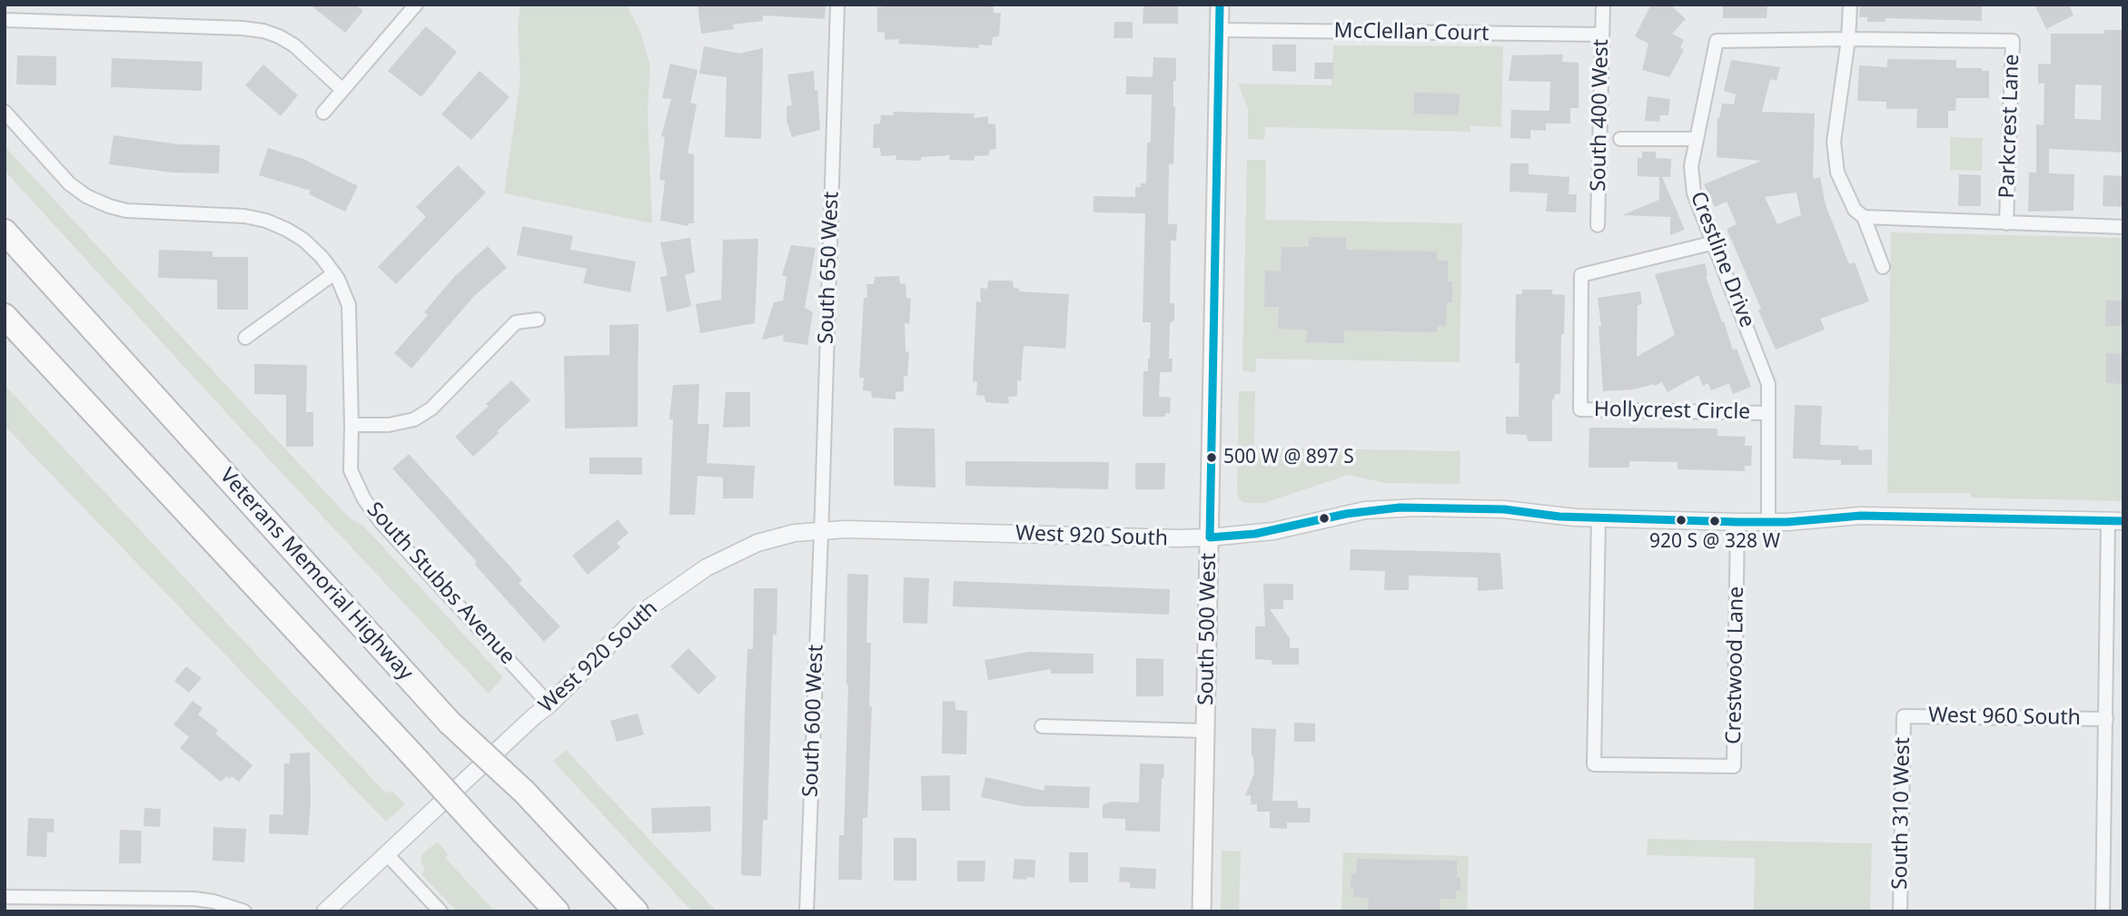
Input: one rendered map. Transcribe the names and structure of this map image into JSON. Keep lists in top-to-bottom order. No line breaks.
{"streets":{"highway":["Veterans Memorial Highway"],"main road":["South 500 West"],"street":["McClellan Court","South 400 West","Parkcrest Lane","Crestline Drive","South 650 West","Hollycrest Circle","West 920 South","South Stubbs Avenue","Crestwood Lane","West 960 South","South 600 West","South 310 West"]},"crossings":[["McClellan Court","South 400 West"],["McClellan Court","South 500 West"],["Parkcrest Lane","Crestline Drive"],["Crestline Drive","Hollycrest Circle"],["Crestline Drive","West 920 South"],["South 650 West","West 920 South"],["South 650 West","South 600 West"],["West 920 South","South Stubbs Avenue"],["West 920 South","South 500 West"],["West 920 South","Crestwood Lane"],["West 920 South","South 600 West"],["West 960 South","South 310 West"]],"places":["500 W @ 897 S","920 S @ 328 W"]}
